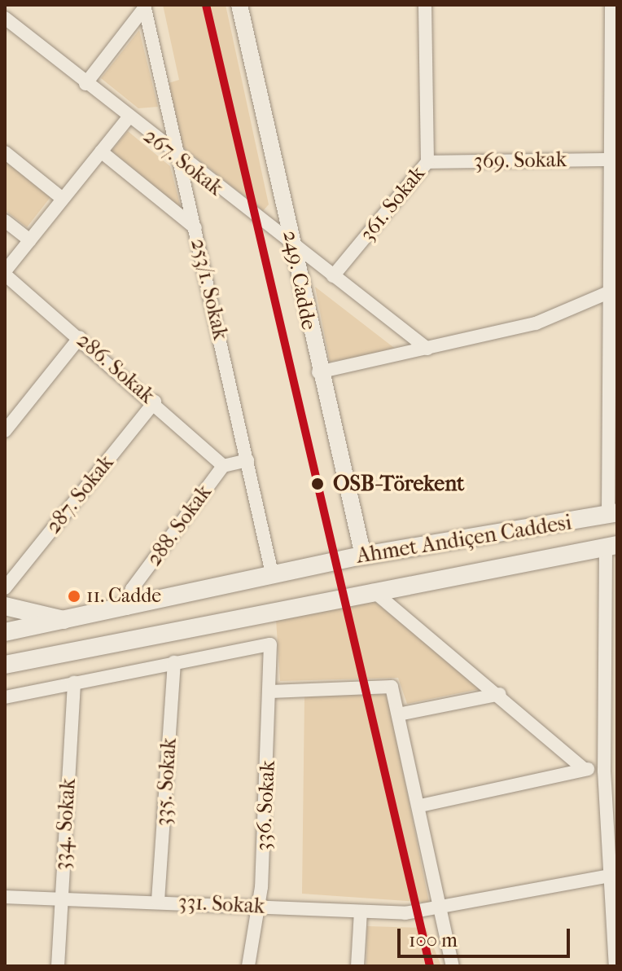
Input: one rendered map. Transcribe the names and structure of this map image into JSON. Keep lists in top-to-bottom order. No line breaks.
{"streets":{"main road":["Ahmet Andiçen Caddesi"],"street":["369. Sokak","267. Sokak","361. Sokak","249. Cadde","253/1. Sokak","286. Sokak","287. Sokak","288. Sokak","335. Sokak","336. Sokak","334. Sokak","331. Sokak"]},"crossings":[["369. Sokak","361. Sokak"],["267. Sokak","361. Sokak"],["267. Sokak","249. Cadde"],["267. Sokak","253/1. Sokak"],["249. Cadde","Ahmet Andiçen Caddesi"],["253/1. Sokak","288. Sokak"],["253/1. Sokak","Ahmet Andiçen Caddesi"],["286. Sokak","287. Sokak"],["286. Sokak","288. Sokak"],["288. Sokak","Ahmet Andiçen Caddesi"],["335. Sokak","336. Sokak"],["335. Sokak","331. Sokak"],["336. Sokak","331. Sokak"],["334. Sokak","331. Sokak"]],"places":["OSB-Törekent","11. Cadde"],"scale_bar":"100 m"}
